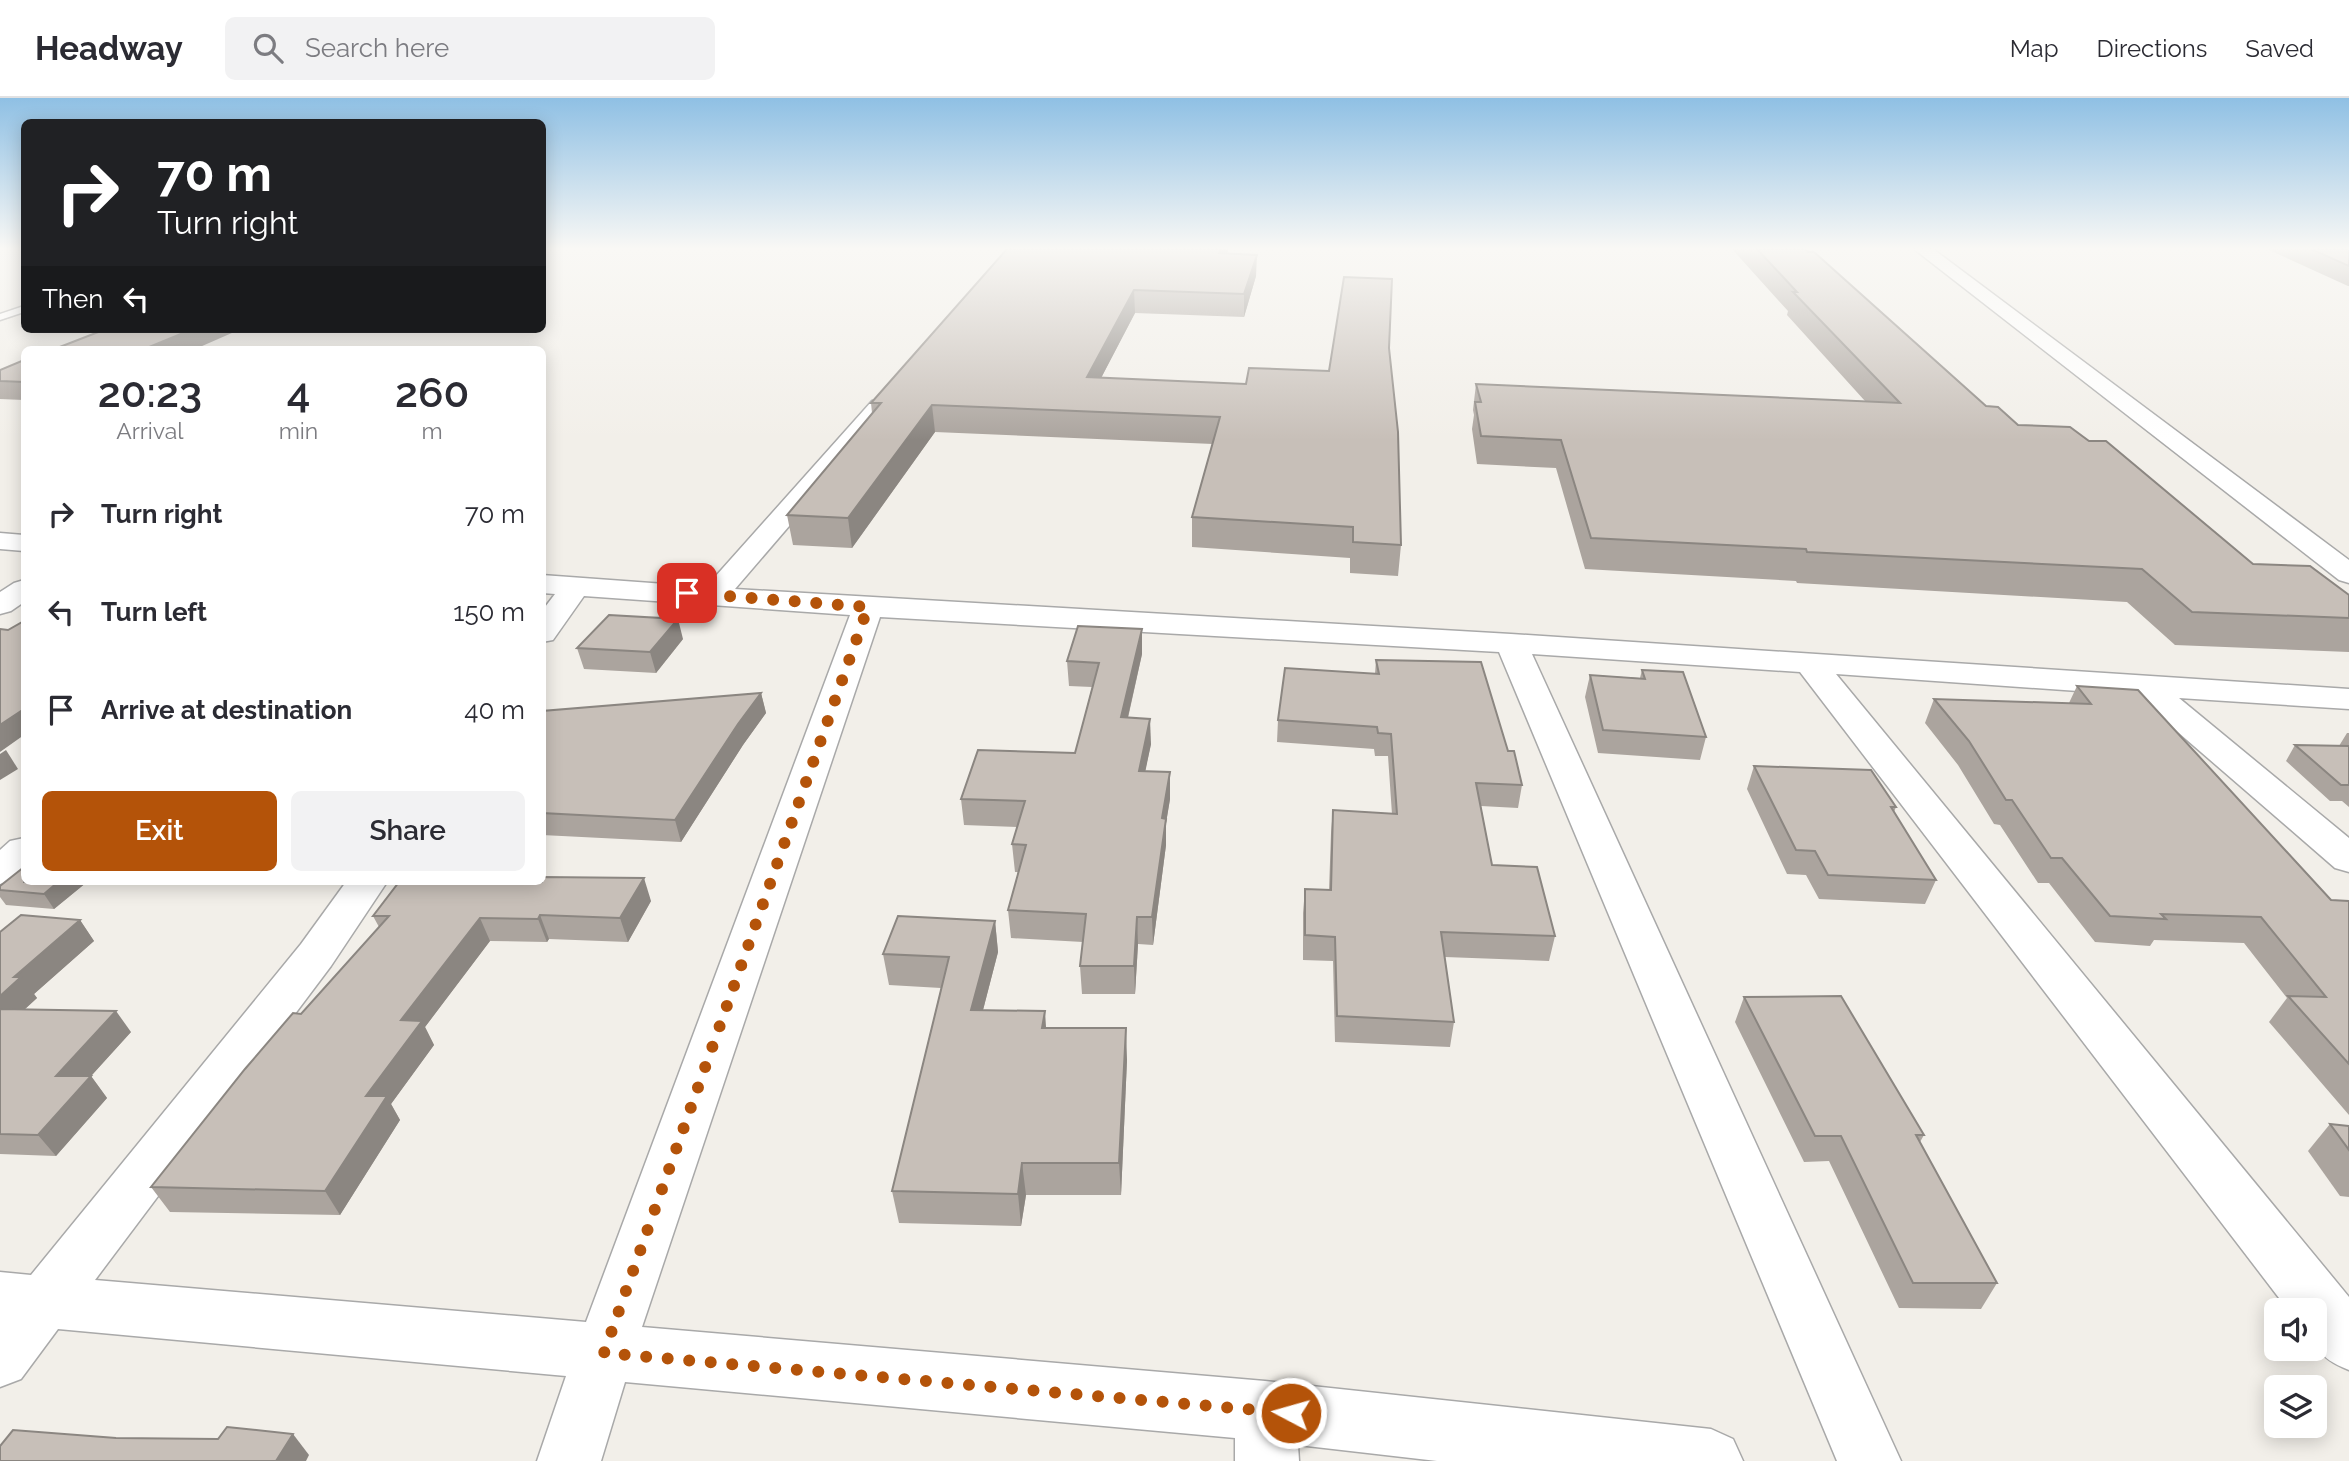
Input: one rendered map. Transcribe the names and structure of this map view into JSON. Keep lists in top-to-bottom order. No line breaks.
{"page":{"header":"Headway","search":"Search here","nav":["Map","Directions","Saved"],"turn":["70 m","Turn right"],"then":"Then","eta":["20:23","Arrival","4","min","260","m"],"list":[{"name":"Turn right","value":"70 m"},{"name":"Turn left","value":"150 m"},{"name":"Arrive at destination","value":"40 m"}],"buttons":["Exit","Share"]}}
